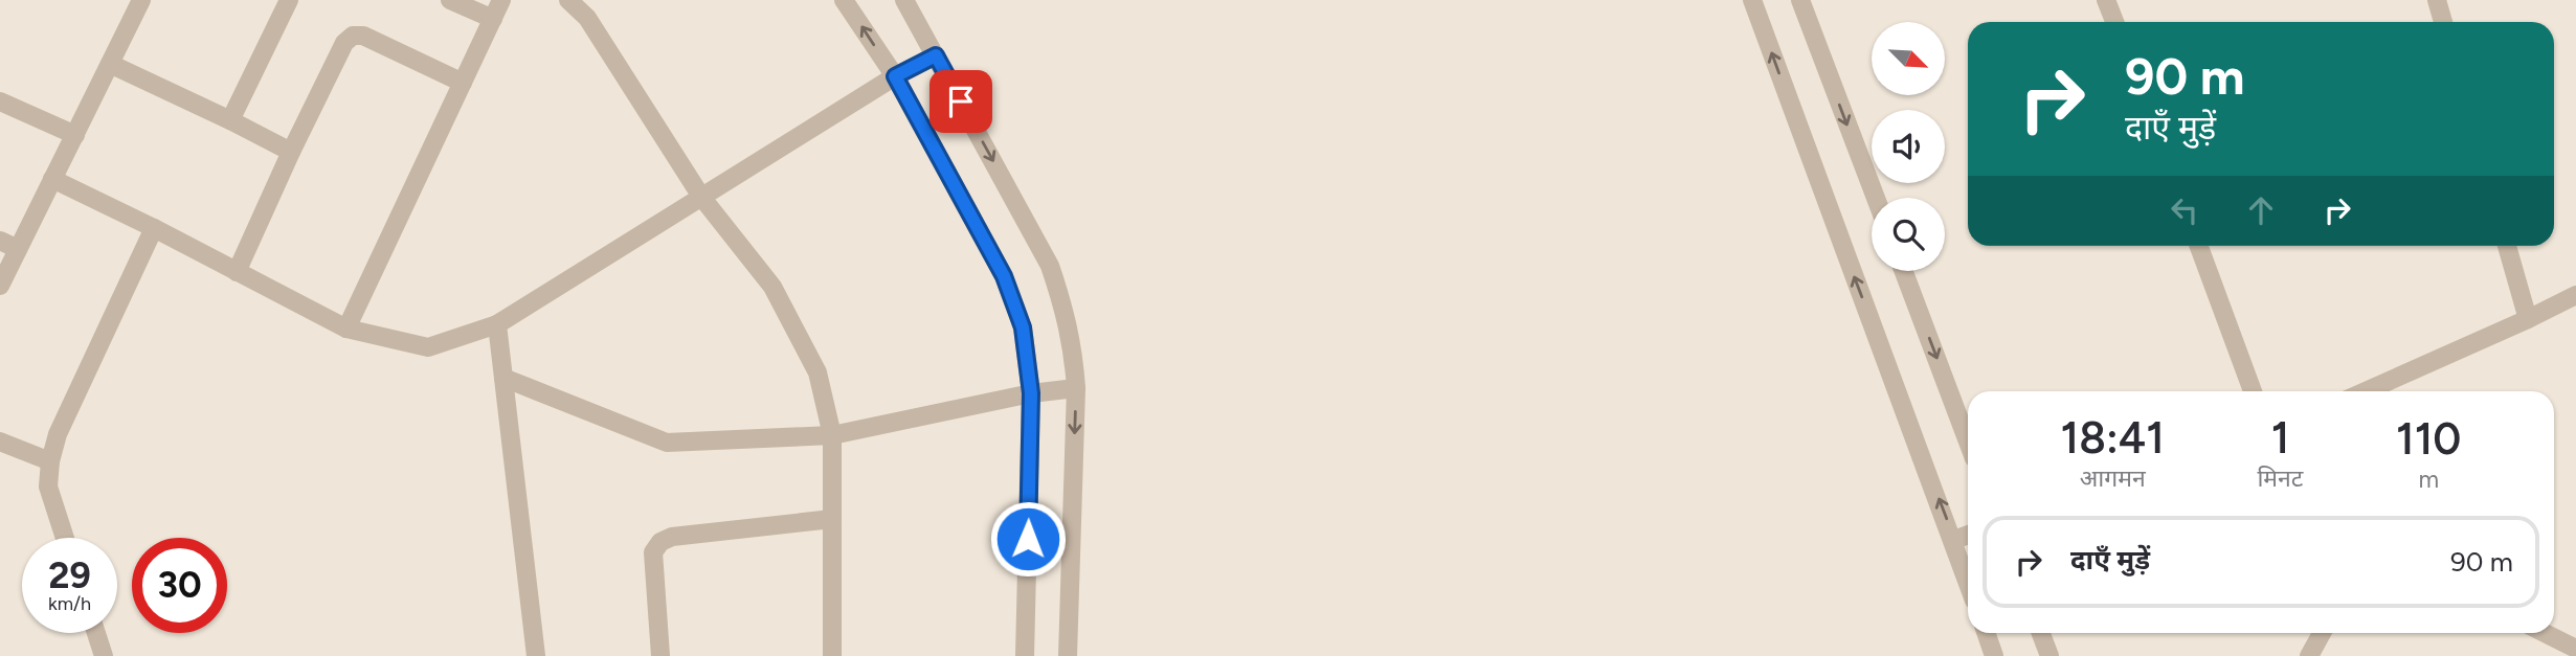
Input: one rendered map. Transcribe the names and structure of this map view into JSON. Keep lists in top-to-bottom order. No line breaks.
{"north":"bottom right","page":{"turn":["90 m","दाएँ मुड़ें"],"eta":["18:41","आगमन","1","मिनट","110","m"],"list":[{"name":"दाएँ मुड़ें","value":"90 m"}],"speed":"29 km/h","limit":"30"}}
